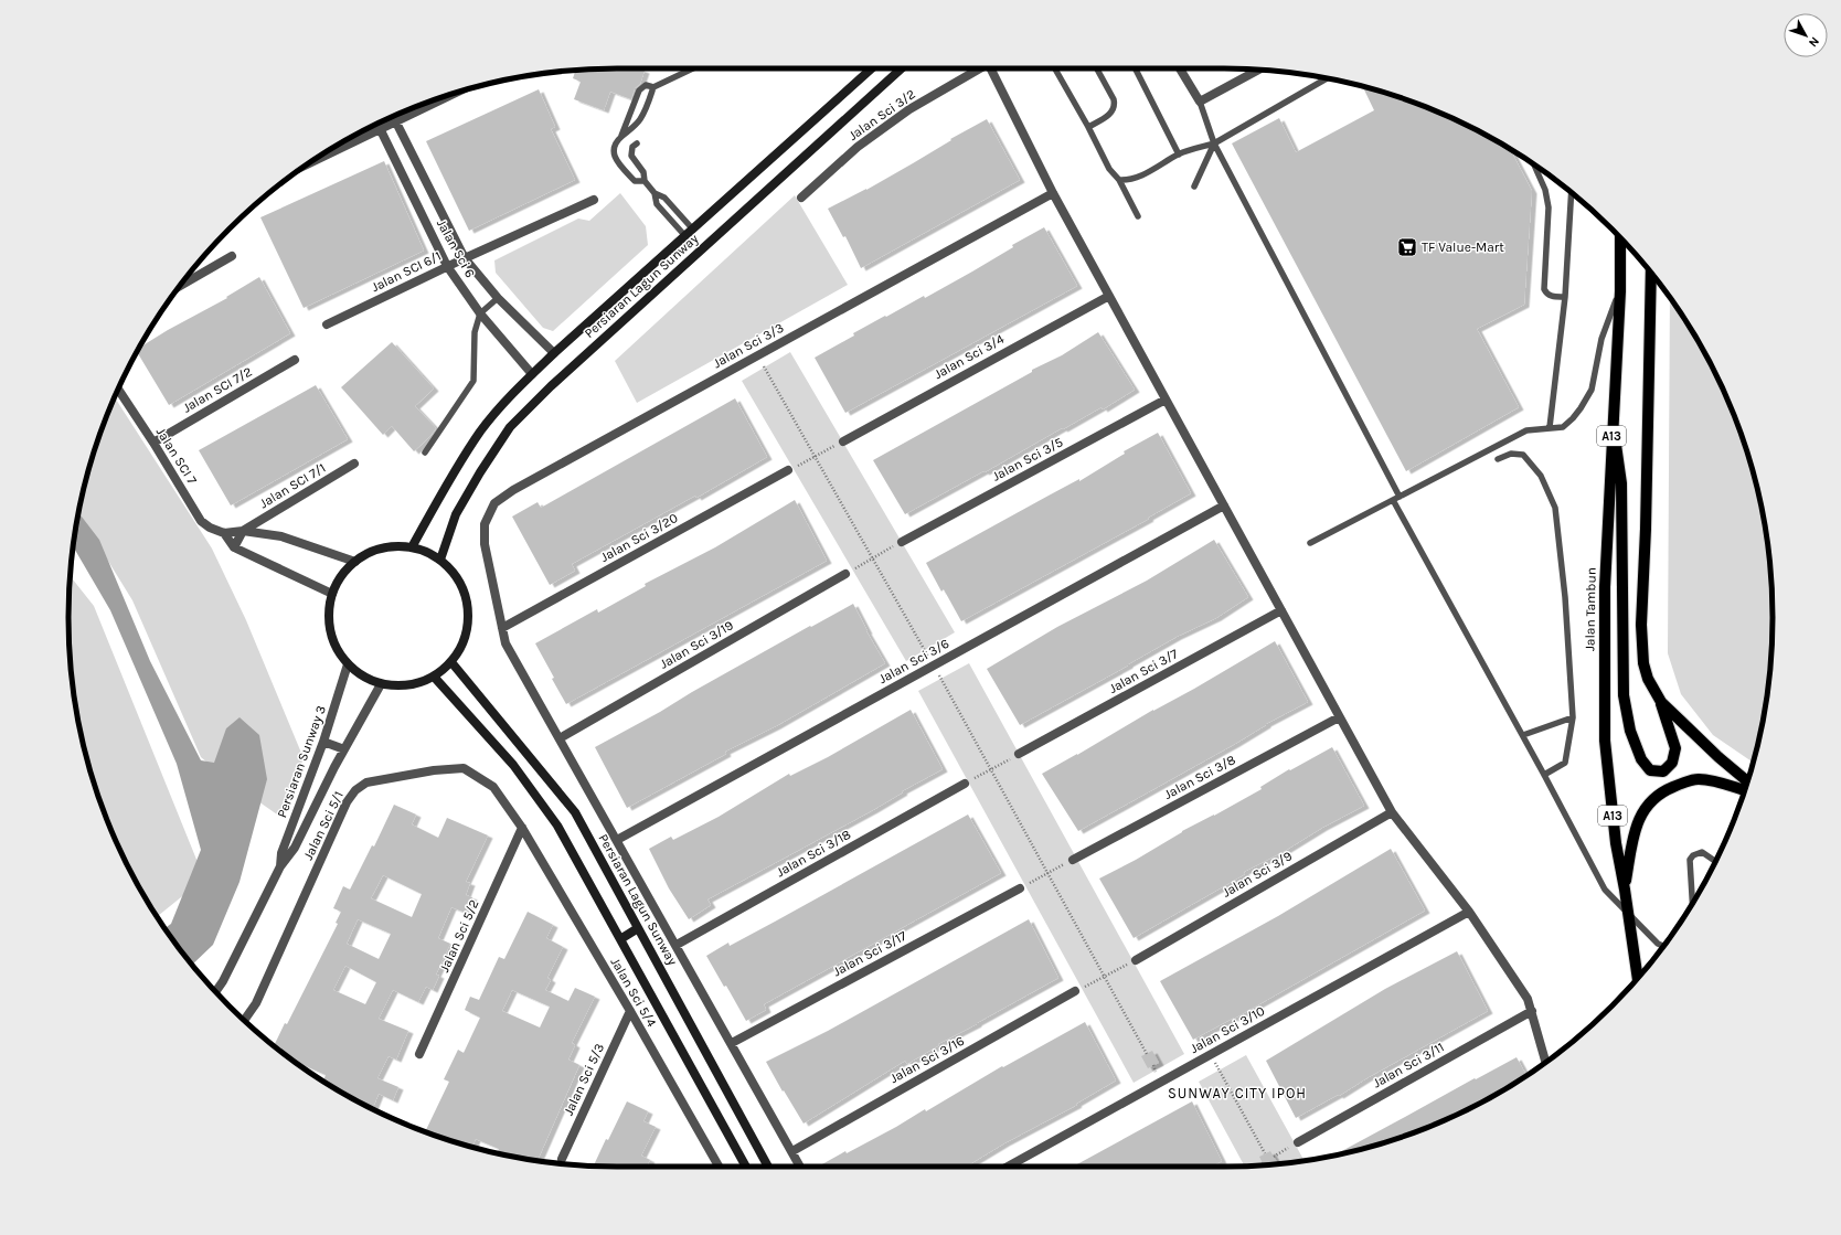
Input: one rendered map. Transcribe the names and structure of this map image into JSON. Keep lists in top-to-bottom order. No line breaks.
{"streets":{"main road":["Persiaran Lagun Sunway","A13","Jalan Tambun"],"street":["Jalan Sci 3/2","Jalan Sci 6","Jalan SCI 6/1","Jalan Sci 3/3","Jalan Sci 3/4","Jalan SCI 7/2","Jalan SCI 7","Jalan Sci 3/5","Jalan SCI 7/1","Jalan Sci 3/20","Jalan Sci 3/19","Jalan Sci 3/6","Jalan Sci 3/7","Persiaran Sunway 3","Jalan Sci 3/8","Jalan Sci 5/1","Jalan Sci 3/18","Jalan Sci 3/9","Jalan Sci 5/2","Jalan Sci 3/17","Jalan Sci 5/4","Jalan Sci 3/10","Jalan Sci 3/16","Jalan Sci 3/11","Jalan Sci 5/3"]},"crossings":[["Jalan Sci 6","Jalan SCI 6/1"],["Jalan Sci 6","Persiaran Lagun Sunway"],["Persiaran Lagun Sunway","Persiaran Sunway 3"],["Jalan Sci 3/3","Jalan Sci 3/20"],["Jalan Sci 3/3","Jalan Sci 3/19"],["Jalan Sci 3/3","Jalan Sci 3/6"],["Jalan Sci 3/3","Jalan Sci 3/18"],["Jalan Sci 3/3","Jalan Sci 3/17"],["Jalan Sci 3/3","Jalan Sci 3/16"],["Jalan SCI 7/2","Jalan SCI 7"],["Jalan Sci 5/1","Jalan Sci 5/2"],["Jalan Sci 5/1","Jalan Sci 5/4"],["Jalan Sci 5/2","Jalan Sci 5/4"],["Jalan Sci 5/4","Jalan Sci 5/3"]],"districts":["SUNWAY CITY IPOH"],"places":{"supermarket":["TF Value-Mart"]},"north":"bottom right"}
